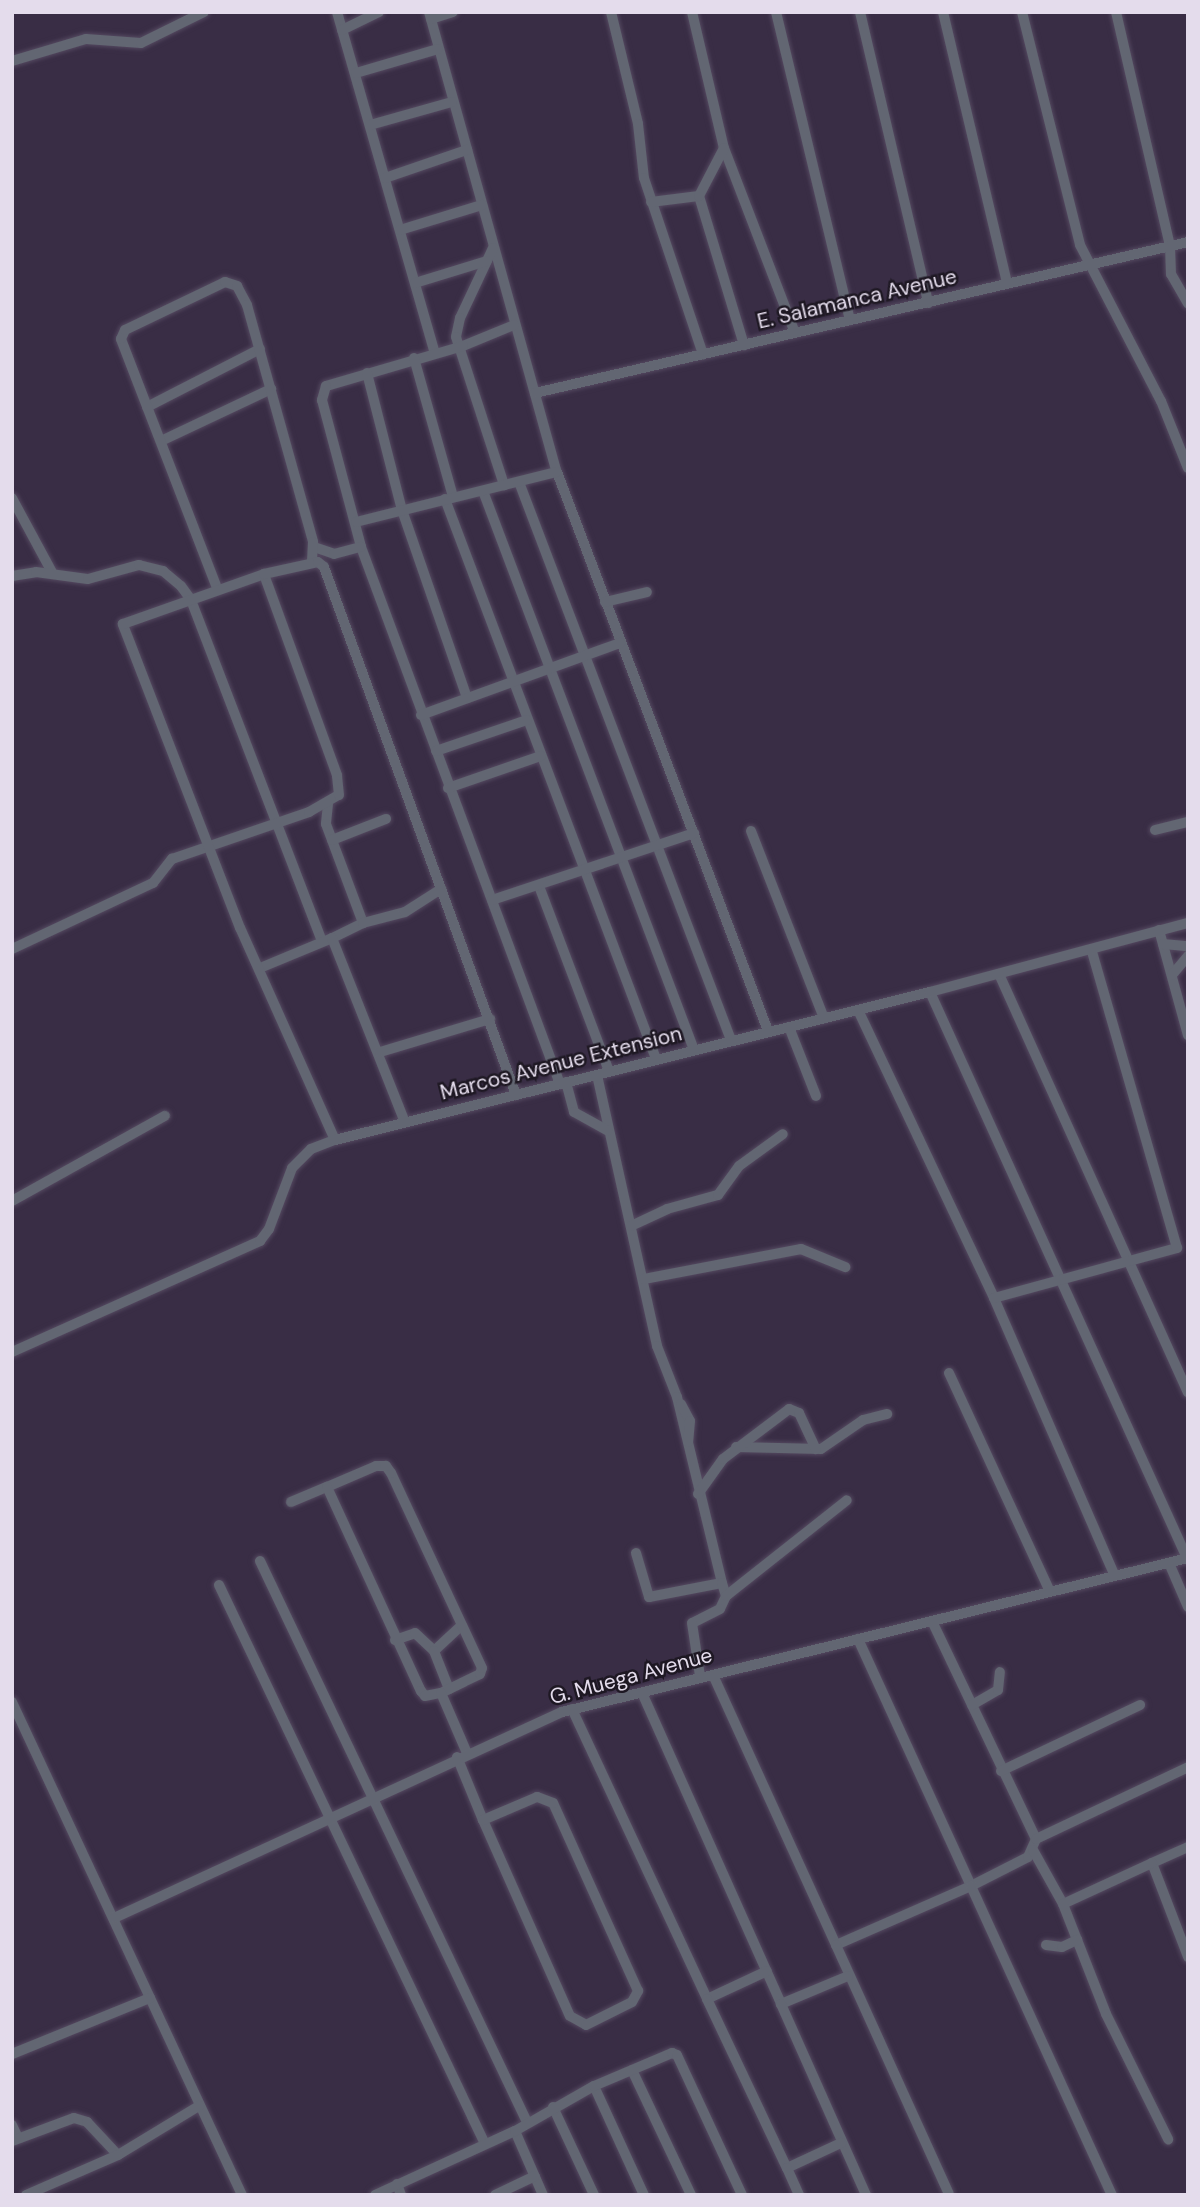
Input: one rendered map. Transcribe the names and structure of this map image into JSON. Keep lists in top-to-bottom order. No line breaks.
{"streets":{"street":["E. Salamanca Avenue","Marcos Avenue Extension","G. Muega Avenue"]}}
